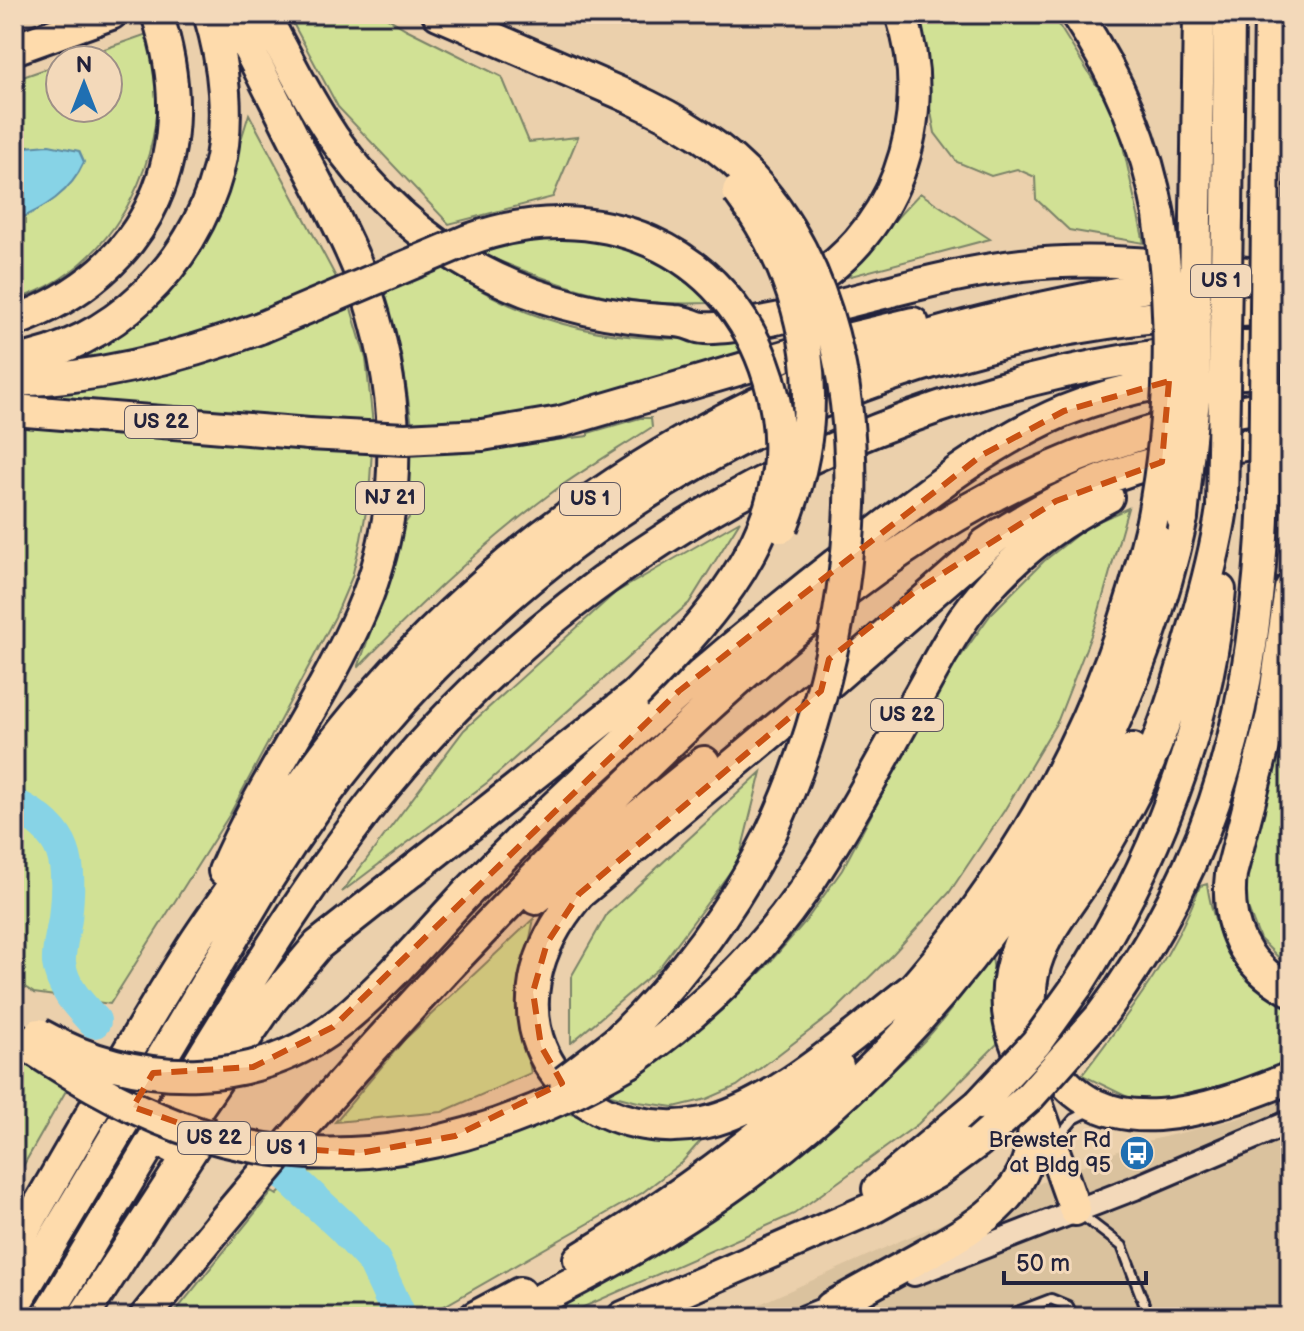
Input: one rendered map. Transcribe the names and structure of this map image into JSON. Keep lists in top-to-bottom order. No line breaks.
{"streets":{"highway":["US 1","US 22","NJ 21"]},"crossings":[["US 1","US 22"],["US 1","NJ 21"]],"places":{"bus stop":["Brewster Rd at Bldg 95"]},"scale_bar":"50 m","north":"top"}
